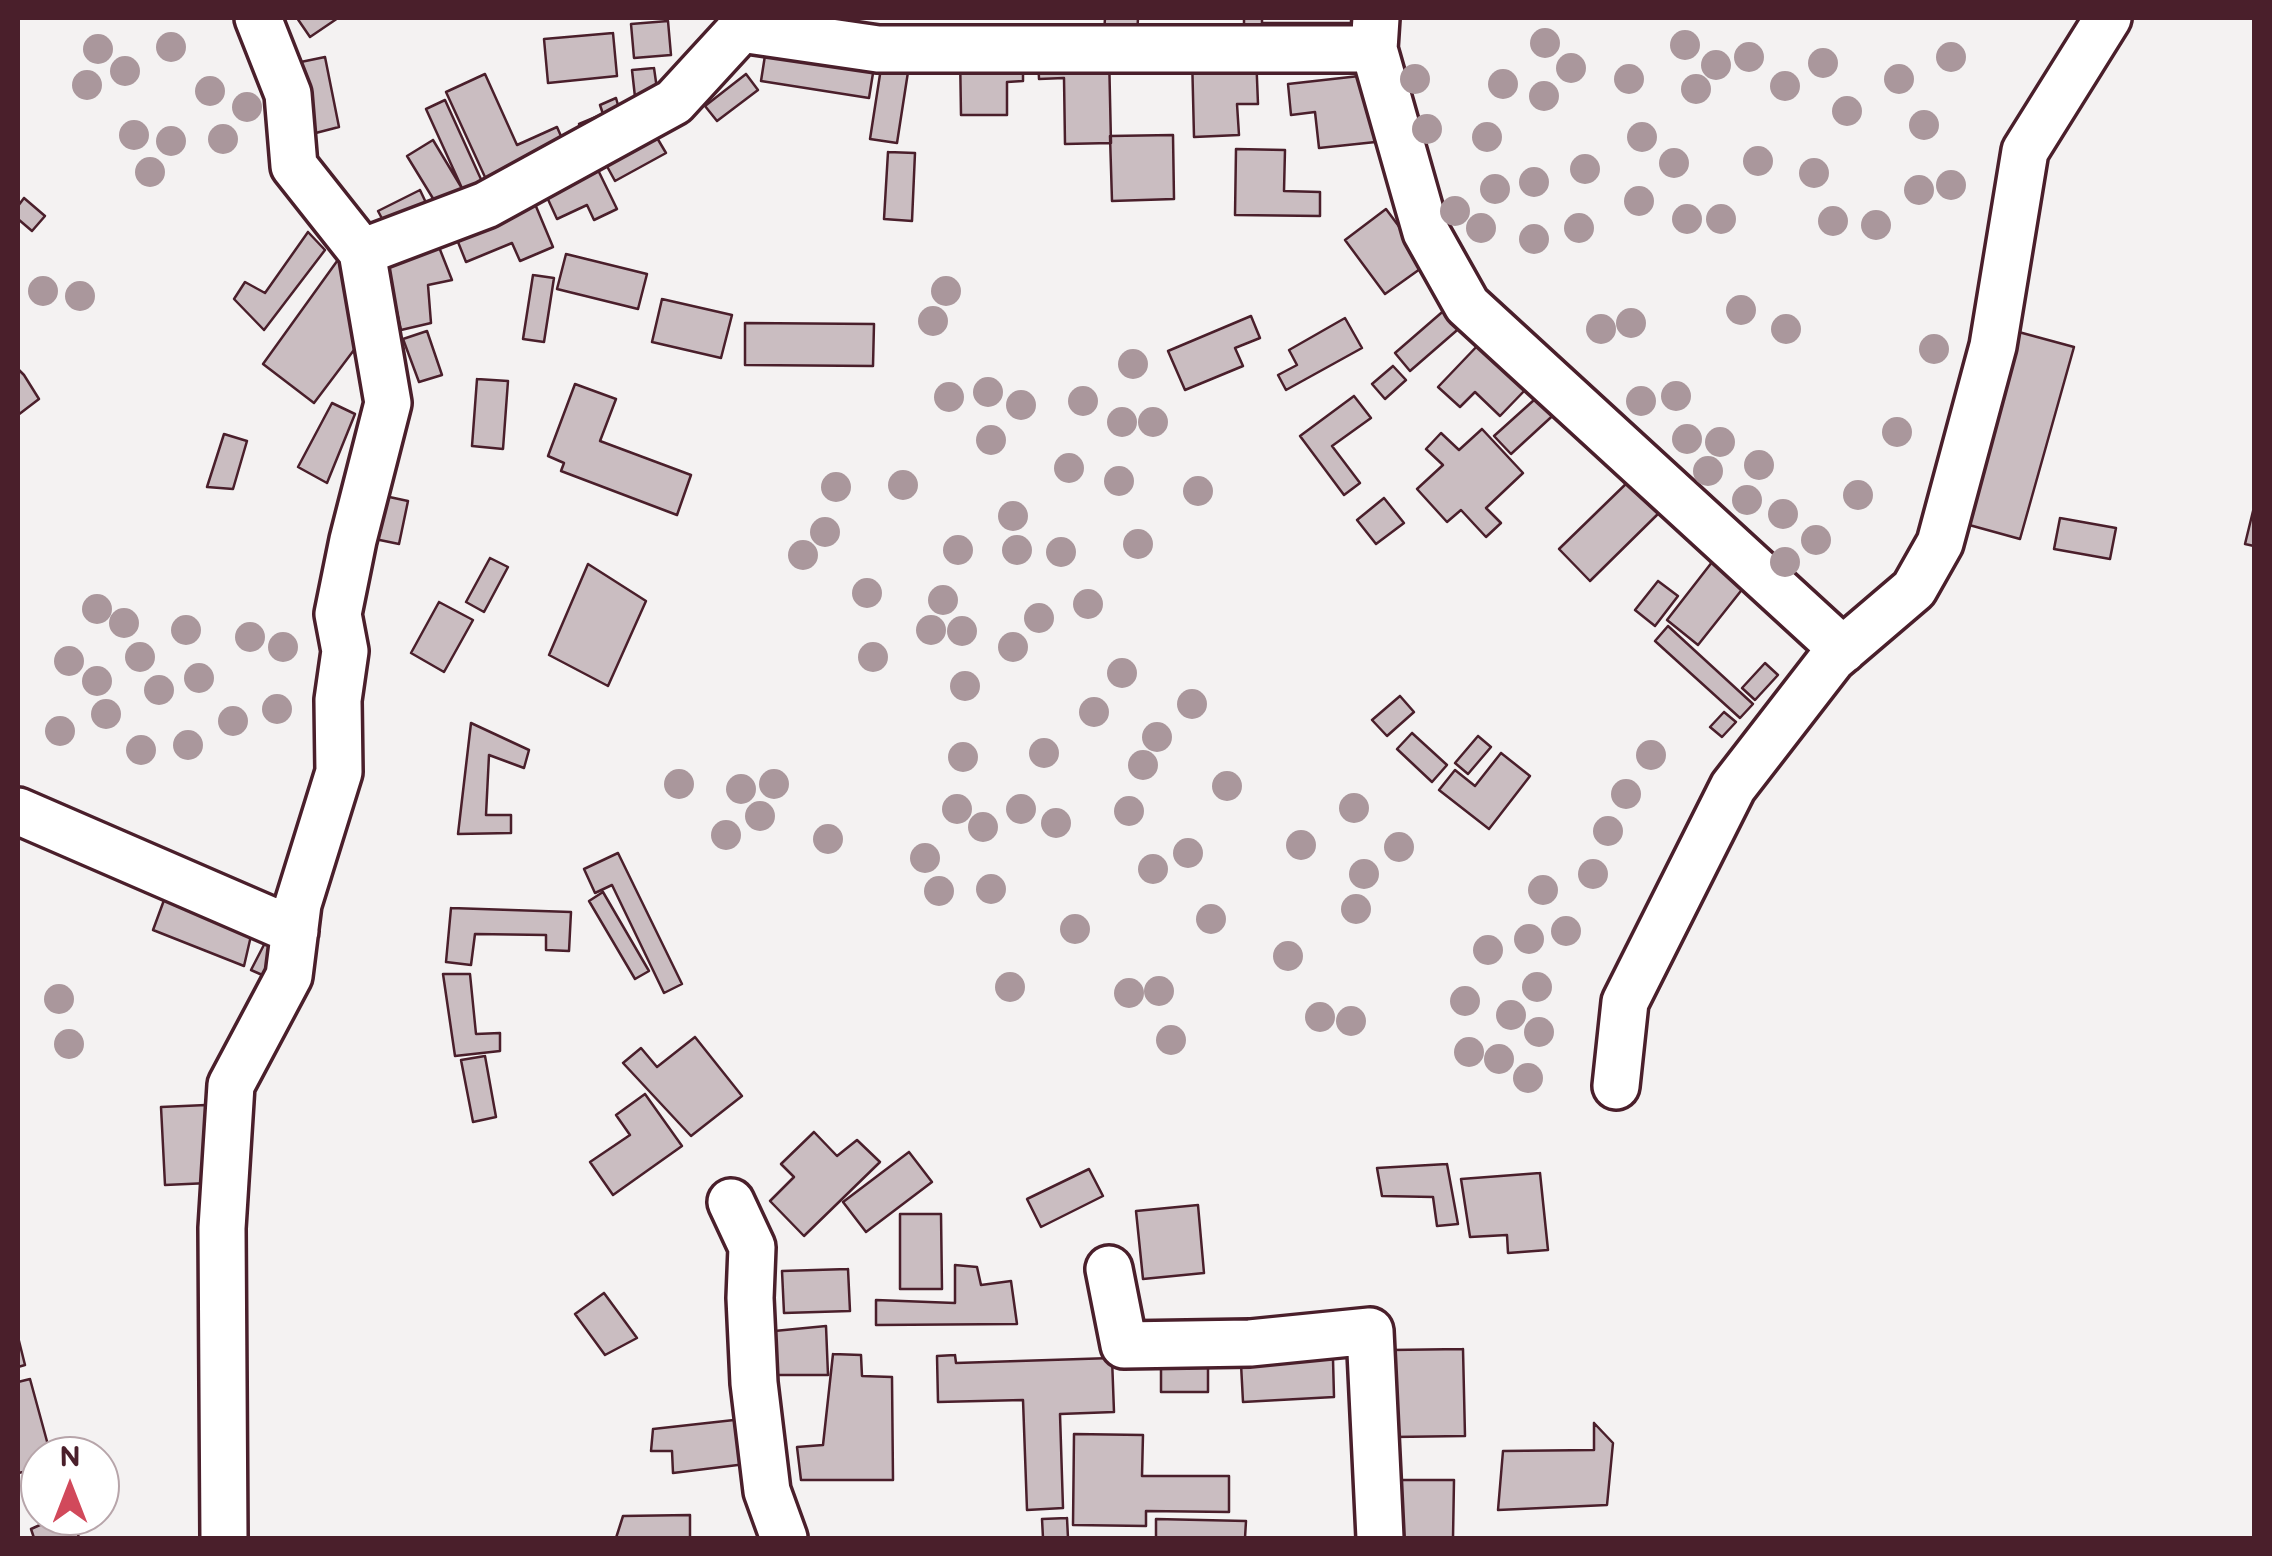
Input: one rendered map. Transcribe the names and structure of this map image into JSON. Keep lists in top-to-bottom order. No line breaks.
{"north":"top"}
